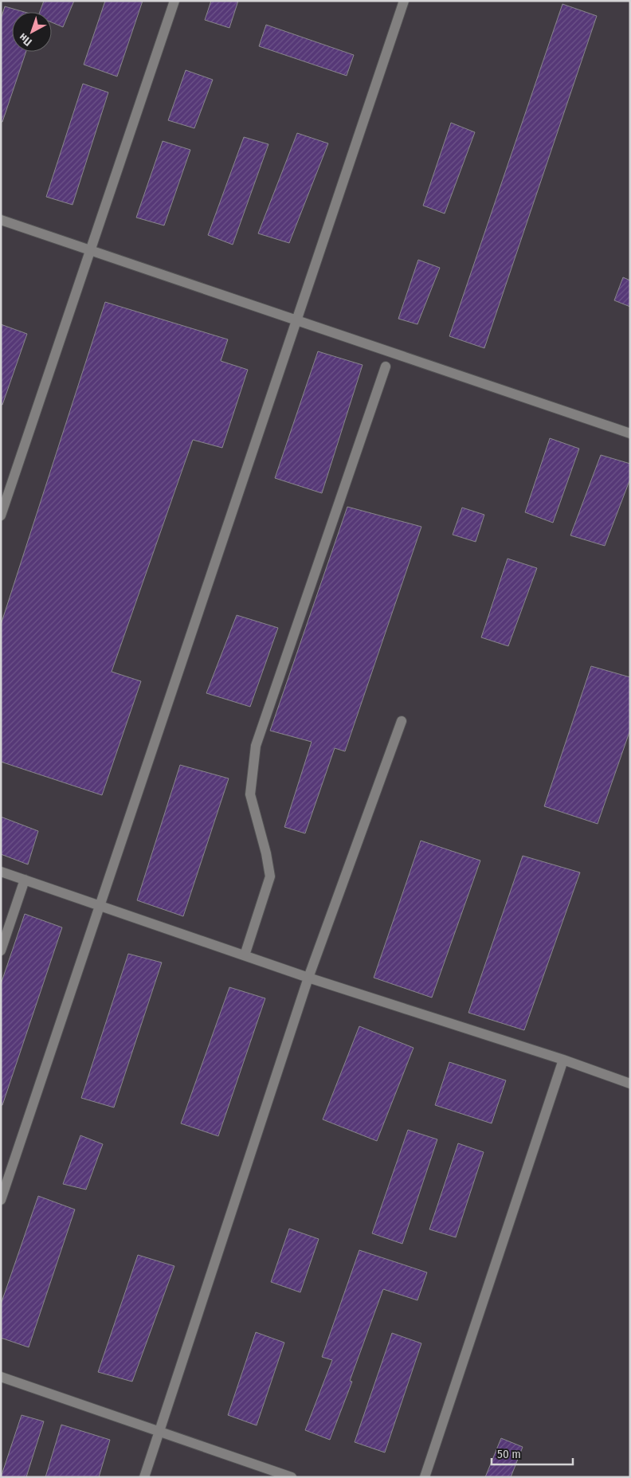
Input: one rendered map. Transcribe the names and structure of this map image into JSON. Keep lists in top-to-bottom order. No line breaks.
{"scale_bar":"50 m","north":"bottom left"}
